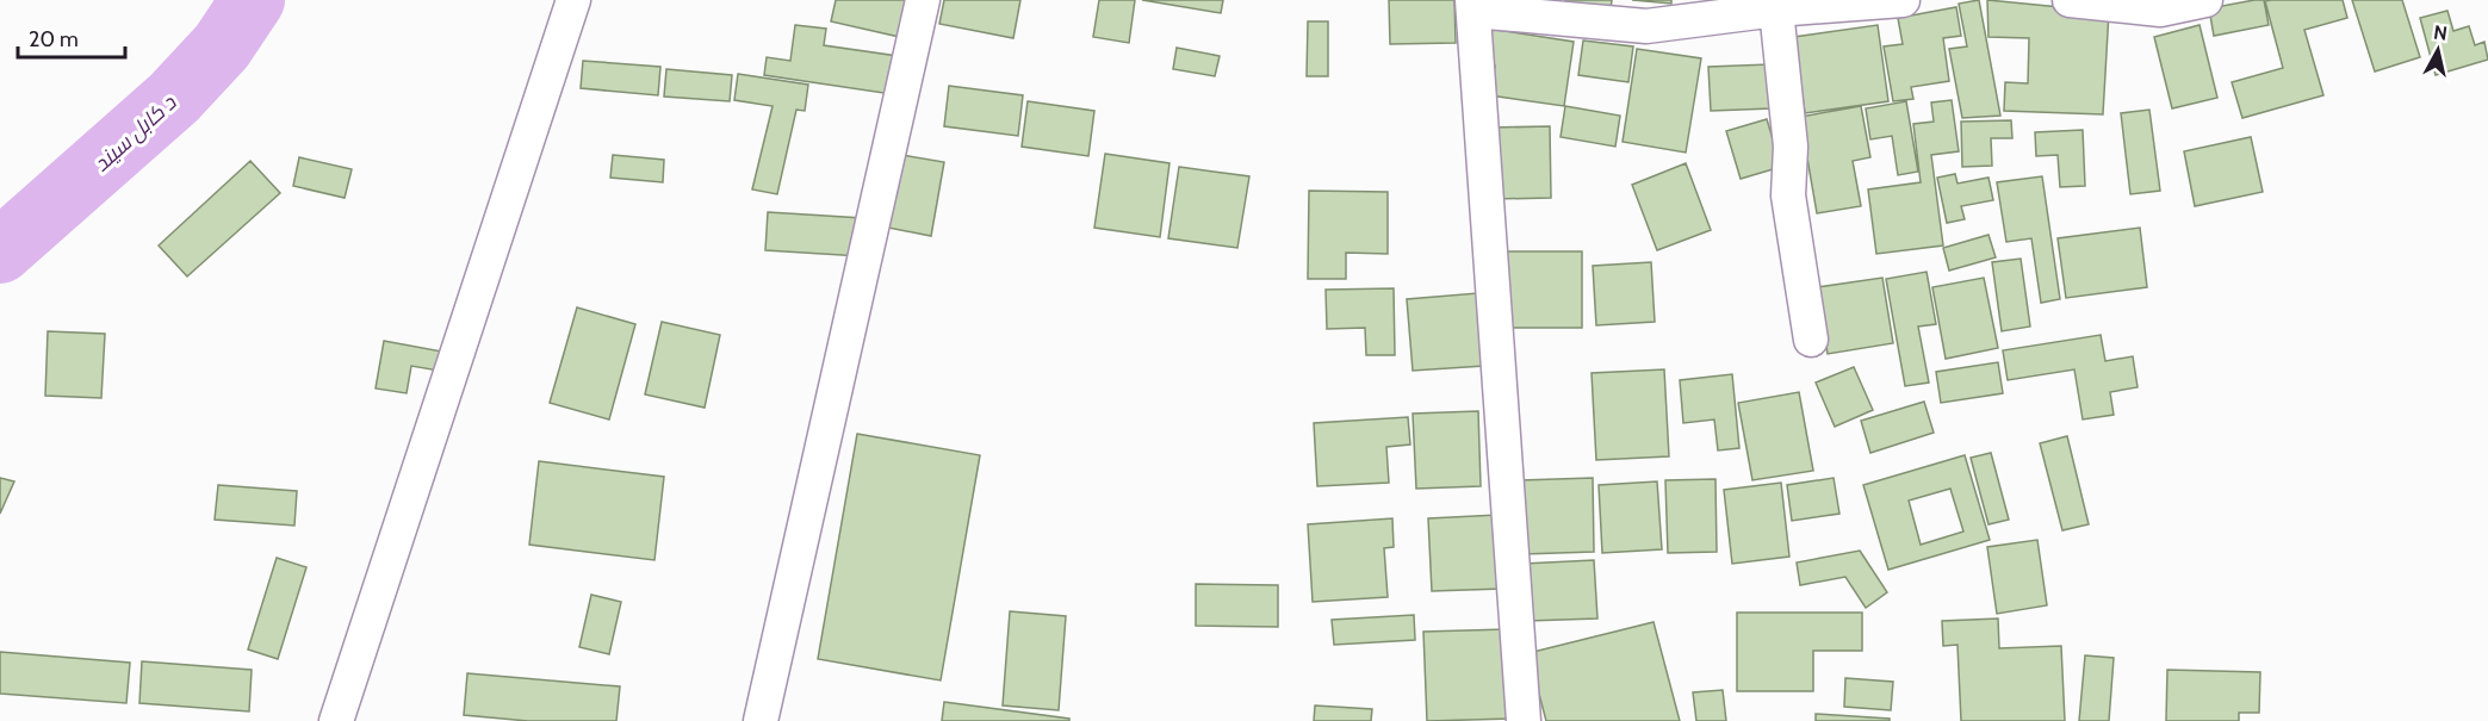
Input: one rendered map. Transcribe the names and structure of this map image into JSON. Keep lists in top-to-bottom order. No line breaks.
{"water":["د کابل سيند"],"scale_bar":"20 m","north":"top"}
